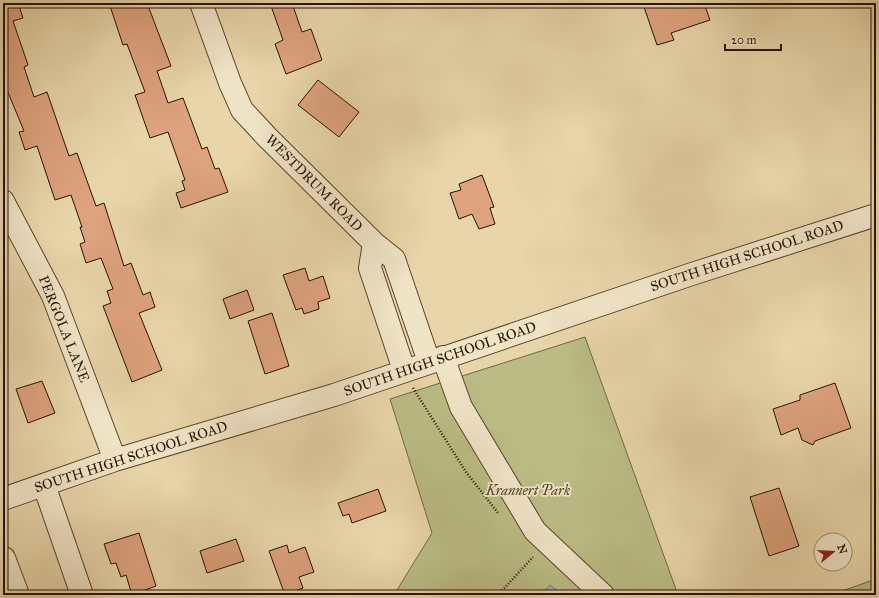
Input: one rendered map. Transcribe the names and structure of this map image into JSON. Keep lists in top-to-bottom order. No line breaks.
{"streets":{"street":["WESTDRUM ROAD","SOUTH HIGH SCHOOL ROAD","PERGOLA LANE"]},"crossings":[["WESTDRUM ROAD","SOUTH HIGH SCHOOL ROAD"],["SOUTH HIGH SCHOOL ROAD","PERGOLA LANE"]],"parks":["Krannert Park"],"scale_bar":"20 m","north":"right"}
